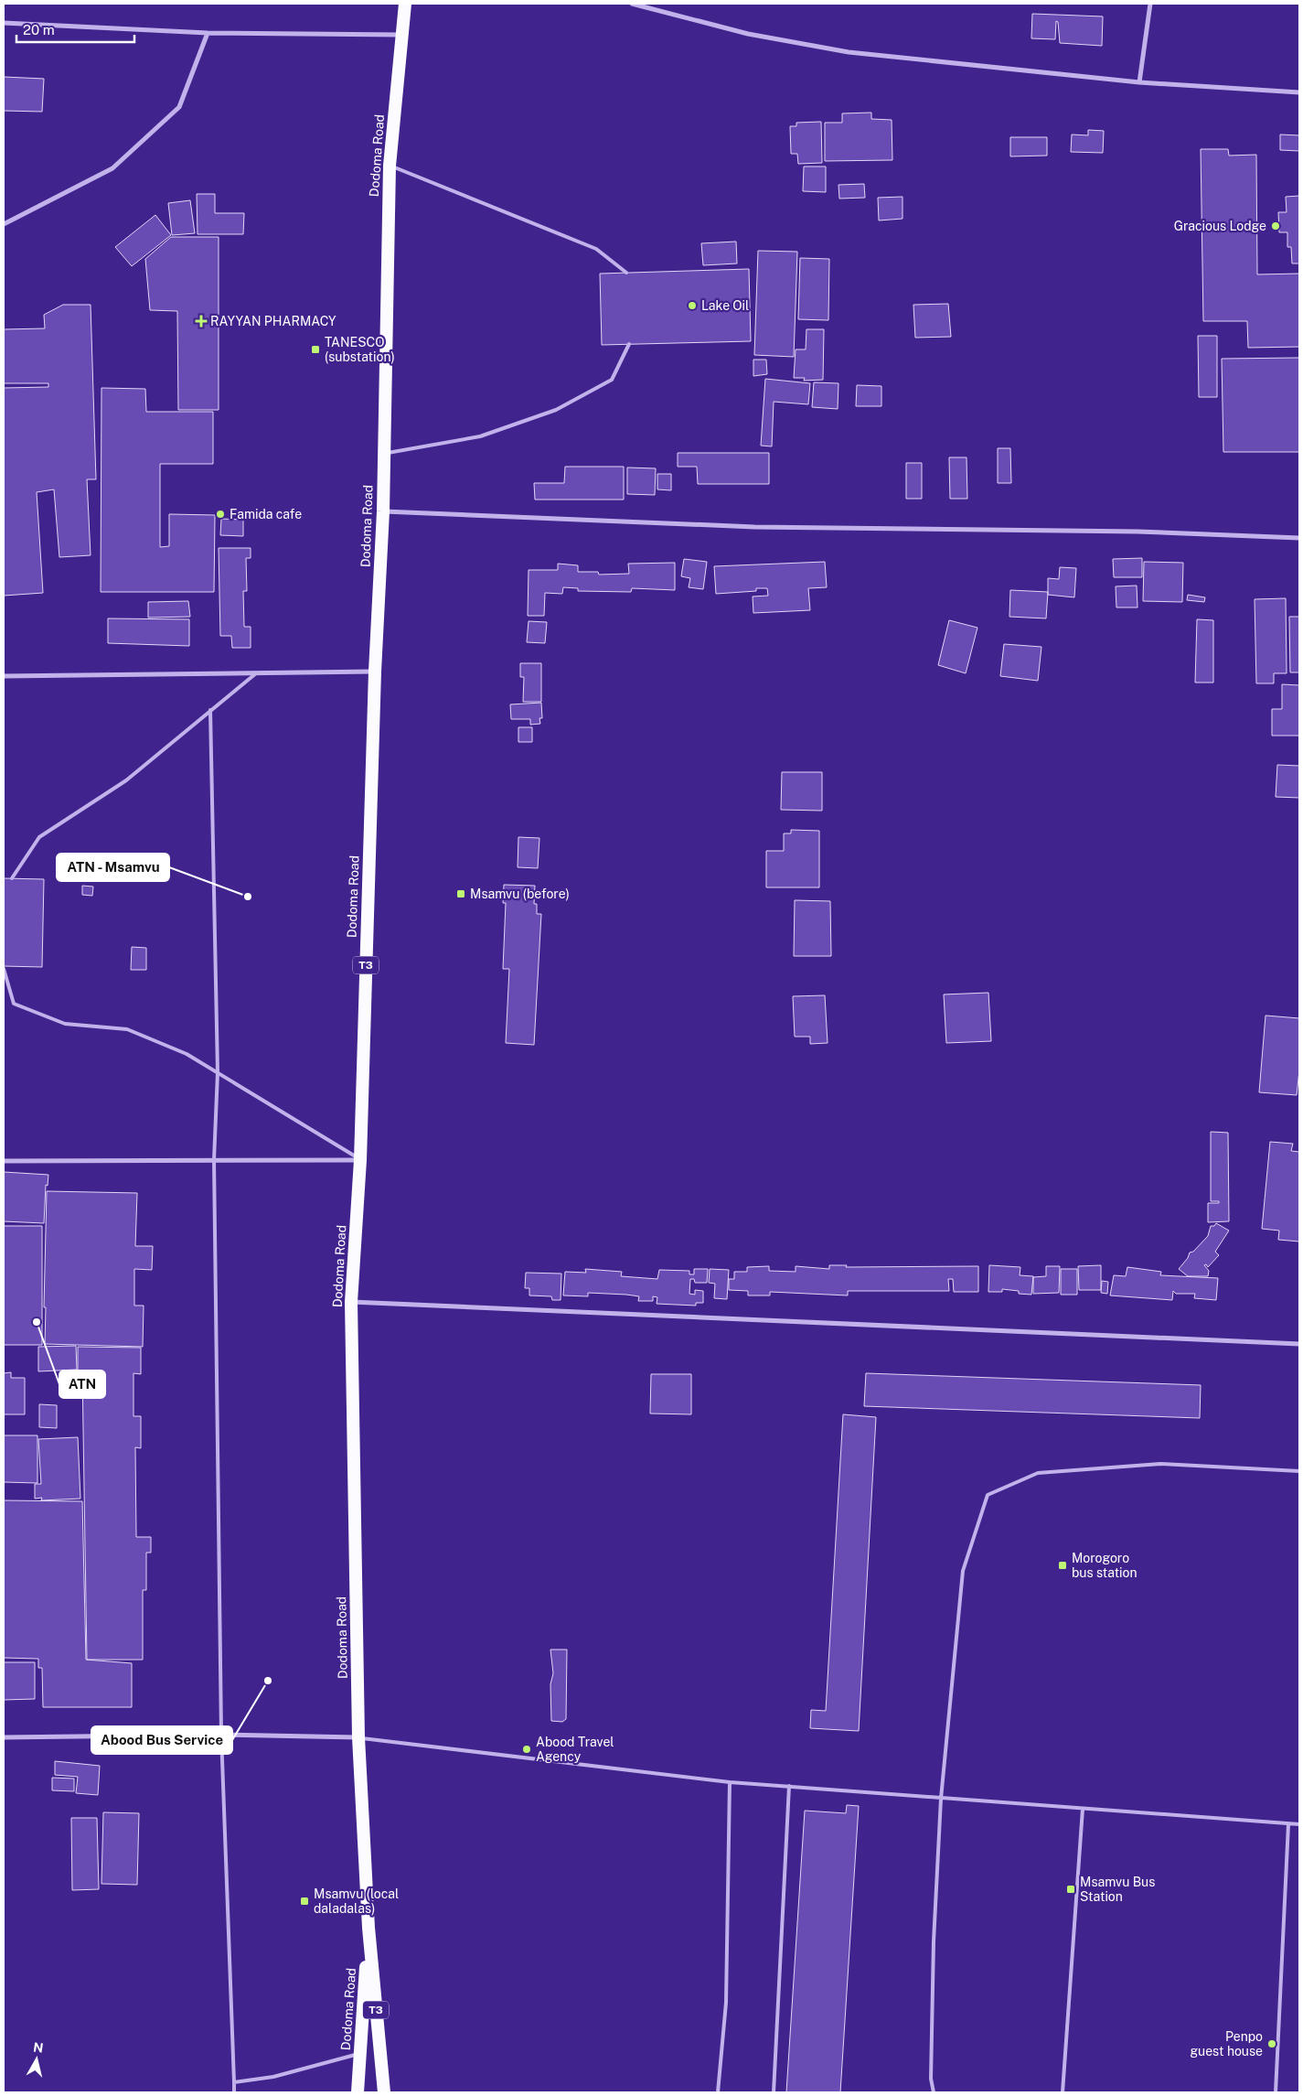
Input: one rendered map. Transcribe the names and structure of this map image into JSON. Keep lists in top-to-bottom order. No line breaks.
{"streets":{"highway":["Dodoma Road","T3"]},"places":{"other":["Gracious Lodge","Lake Oil","Famida cafe","ATN - Msamvu","ATN","Abood Bus Service","Abood Travel Agency","Penpo guest house"],"health":["RAYYAN PHARMACY"],"transit":["TANESCO (substation)","Msamvu (before)","Morogoro bus station","Msamvu Bus Station","Msamvu (local daladalas)"]},"scale_bar":"20 m","north":"top"}
